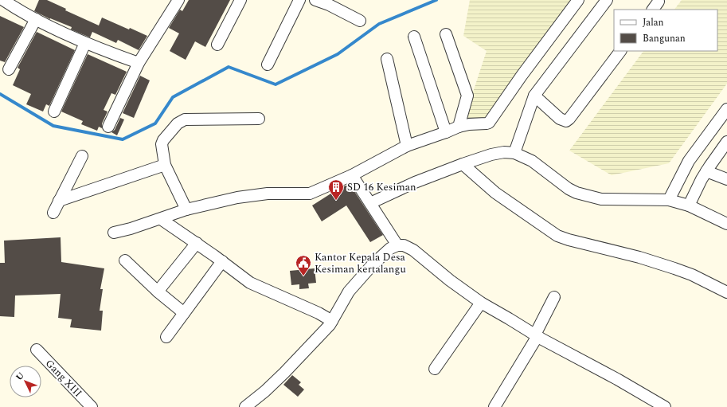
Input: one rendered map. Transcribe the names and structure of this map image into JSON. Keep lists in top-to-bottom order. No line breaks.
{"streets":{"street":["Gang XIII"]},"places":{"building":["SD 16 Kesiman"],"public building":["Kantor Kepala Desa Kesiman kertalangu"]},"legend":["Jalan","Bangunan"],"north":"top left"}
